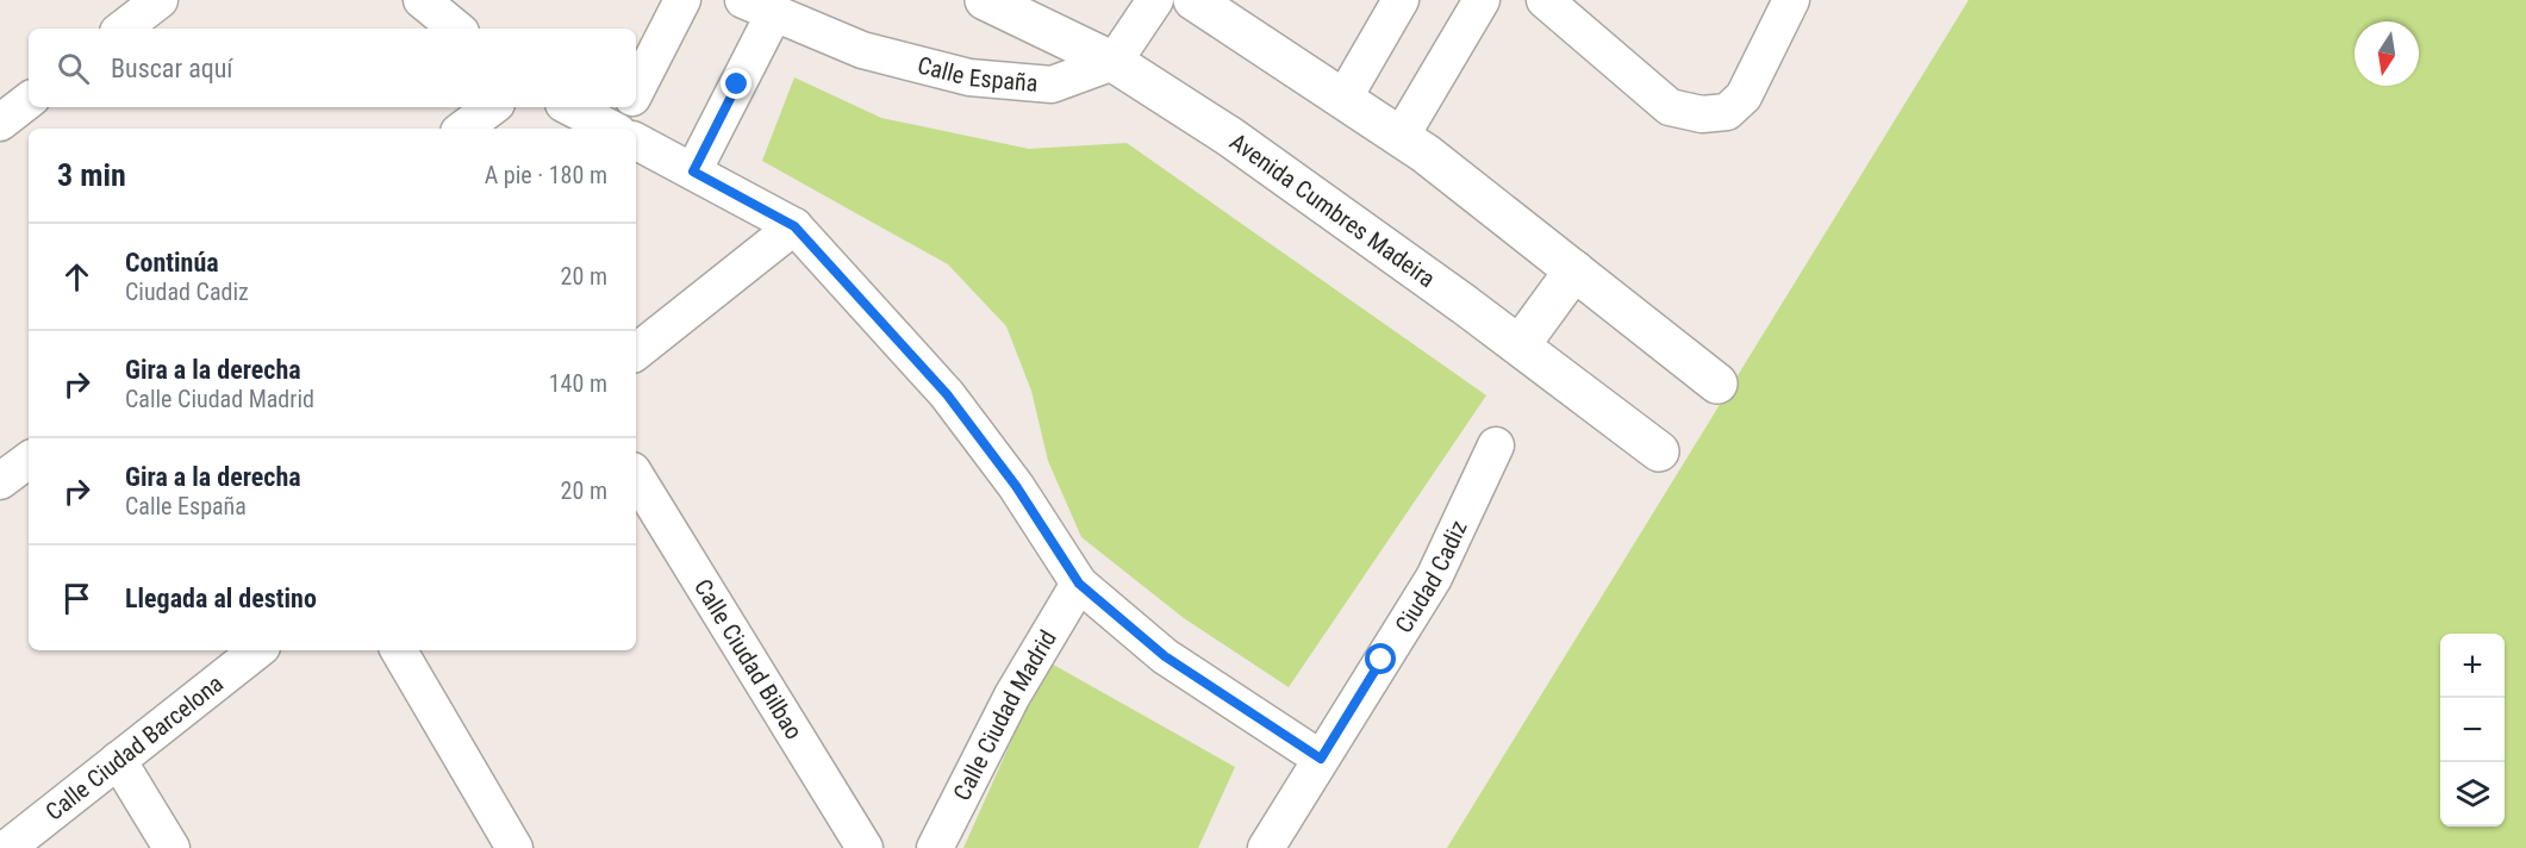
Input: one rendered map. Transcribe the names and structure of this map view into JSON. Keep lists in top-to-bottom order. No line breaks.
{"streets":{"street":["Calle España","Avenida Cumbres Madeira","Ciudad Cadiz","Calle Ciudad Bilbao","Calle Ciudad Madrid","Calle Ciudad Barcelona"]},"crossings":[["Calle España","Avenida Cumbres Madeira"]],"north":"bottom","page":{"search":"Buscar aquí","heading":["3 min","A pie · 180 m"],"list":[["Continúa","Ciudad Cadiz","20 m"],["Gira a la derecha","Calle Ciudad Madrid","140 m"],["Gira a la derecha","Calle España","20 m"],"Llegada al destino"],"map_buttons":["+","−"]}}
